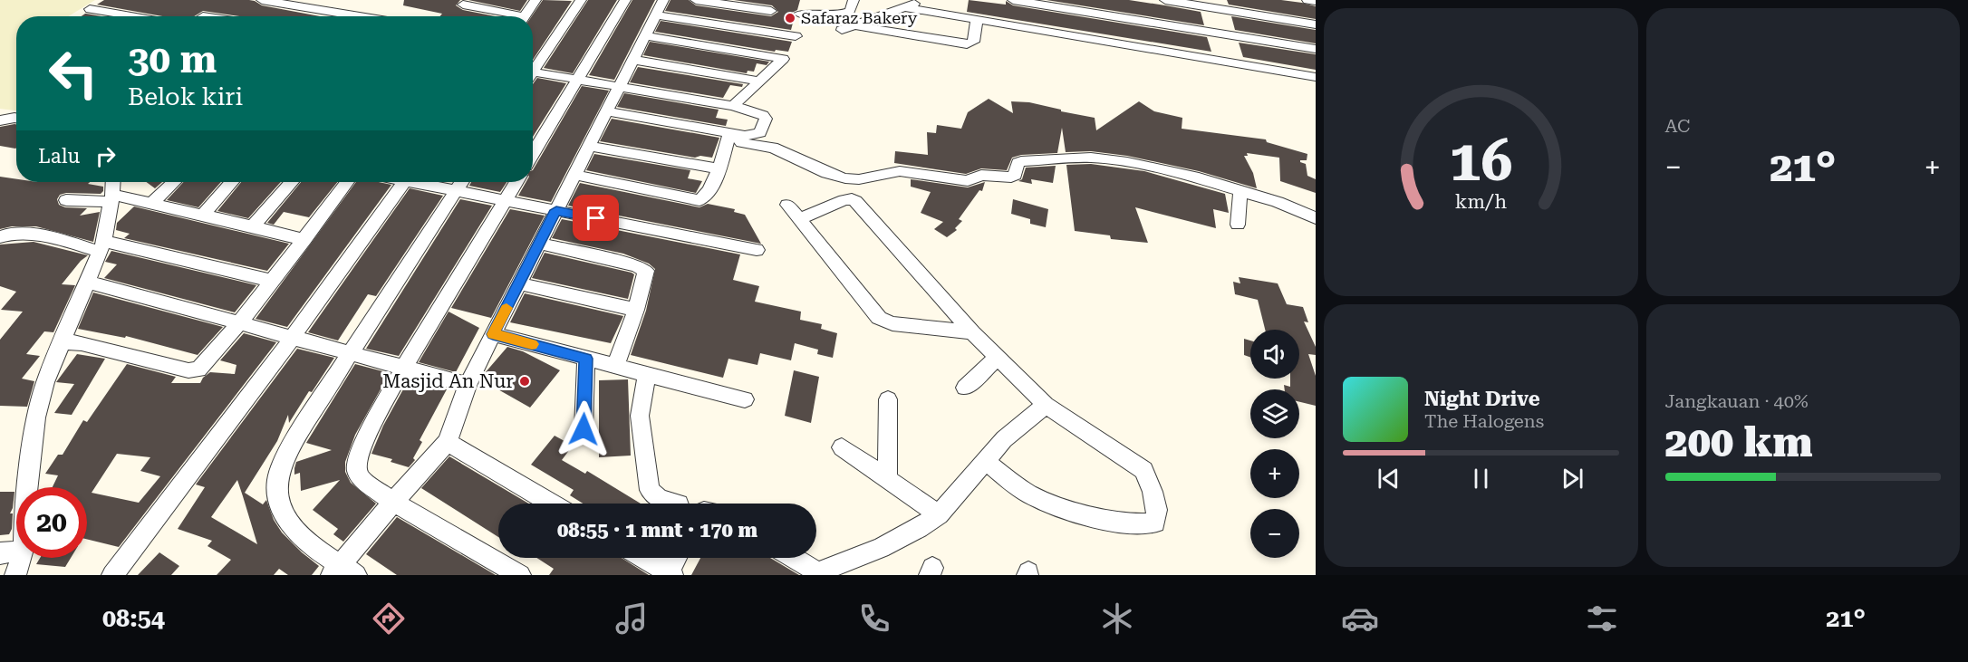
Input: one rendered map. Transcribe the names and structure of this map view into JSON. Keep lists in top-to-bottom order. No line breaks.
{"places":["Safaraz Bakery","Masjid An Nur"],"page":{"tile":["AC",["Jangkauan · 40%","200 km"]],"turn":["30 m","Belok kiri"],"then":"Lalu","heat":["−","21°","+"],"map_buttons":["+","−"],"song":["Night Drive","The Halogens"],"limit":"20","trip":"08:55 · 1 mnt · 170 m","tabs":["08:54","21°"],"gauge":["16","km/h"]}}
